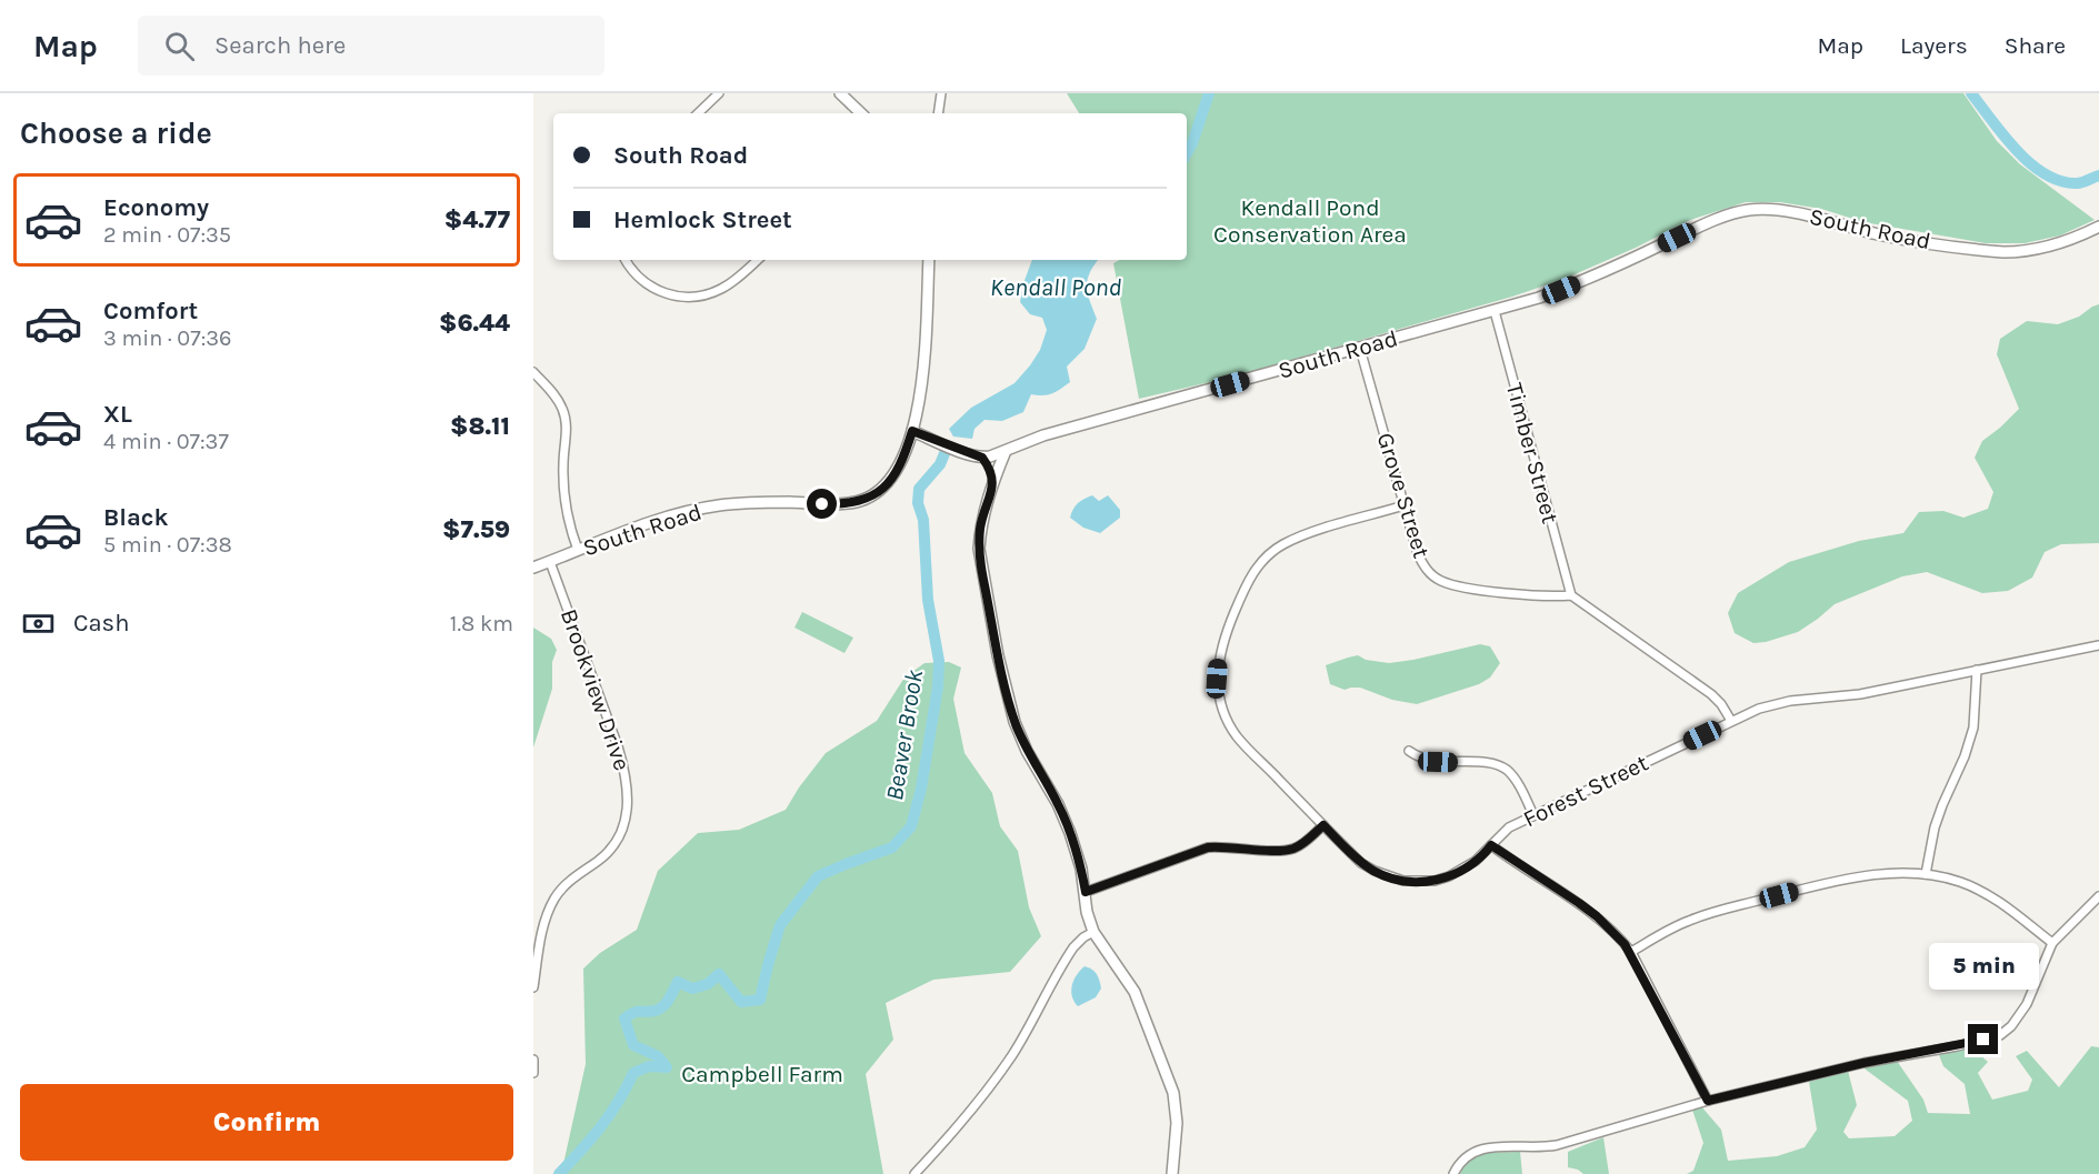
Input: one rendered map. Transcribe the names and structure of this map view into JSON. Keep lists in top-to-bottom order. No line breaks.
{"streets":{"street":["South Road","Timber Street","Grove Street","Brookview Drive","Forest Street"]},"crossings":[["South Road","Timber Street"],["South Road","Grove Street"],["South Road","Brookview Drive"],["Timber Street","Grove Street"],["Grove Street","Forest Street"]],"water":["Kendall Pond","Beaver Brook"],"parks":["Kendall Pond Conservation Area","Campbell Farm"],"page":{"header":"Map","search":"Search here","nav":["Map","Layers","Share"],"heading":"Choose a ride","banner":["South Road","Hemlock Street"],"list":[{"name":"Economy","note":"2 min · 07:35","value":"$4.77"},{"name":"Comfort","note":"3 min · 07:36","value":"$6.44"},{"name":"XL","note":"4 min · 07:37","value":"$8.11"},{"name":"Black","note":"5 min · 07:38","value":"$7.59"}],"pay":["Cash","1.8 km"],"bubble":"5 min","buttons":"Confirm"}}
